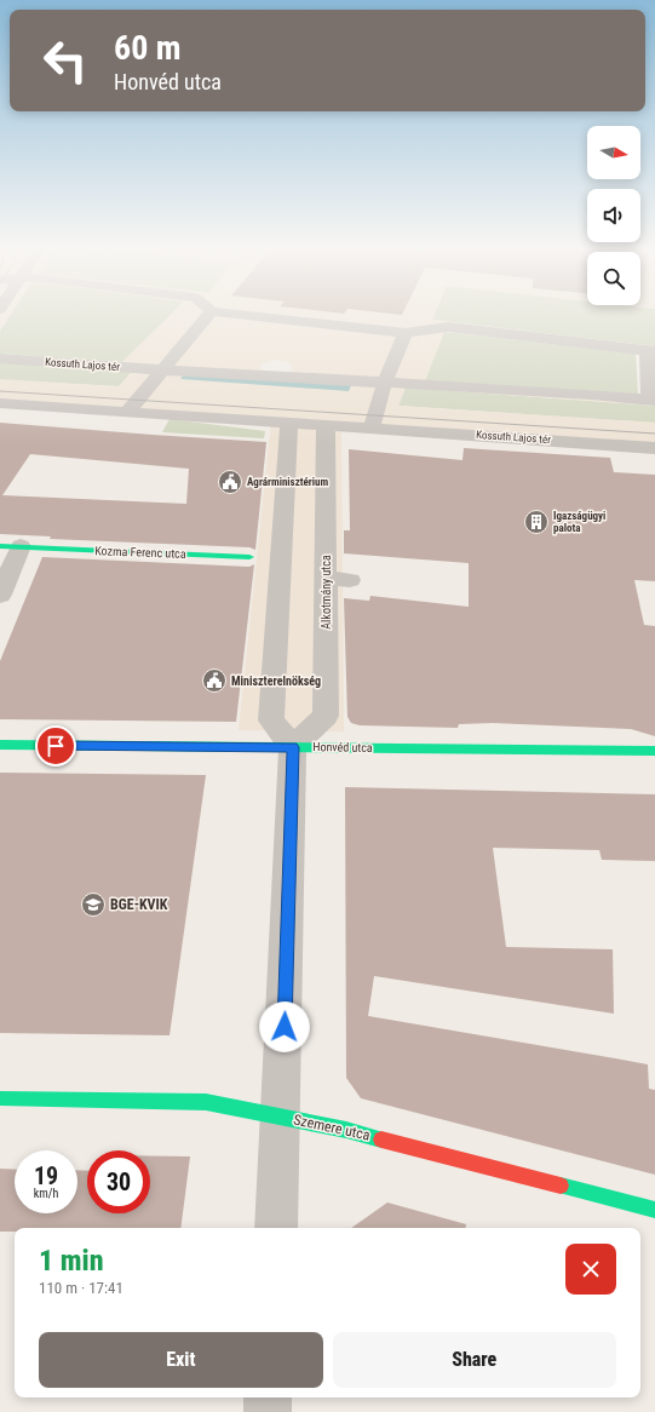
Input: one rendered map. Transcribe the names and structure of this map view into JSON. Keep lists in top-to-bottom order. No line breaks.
{"streets":{"street":["Kossuth Lajos tér","Kozma Ferenc utca","Alkotmány utca","Honvéd utca","Szemere utca"]},"crossings":[["Kossuth Lajos tér","Alkotmány utca"],["Alkotmány utca","Honvéd utca"]],"places":{"public building":["Agrárminisztérium","Miniszterelnökség"],"building":["Igazságügyi palota"],"school or university":["BGE-KVIK"]},"north":"right","page":{"turn":["60 m","Honvéd utca"],"speed":"19 km/h","limit":"30","heading":["1 min","110 m · 17:41"],"buttons":["Exit","Share"]}}
